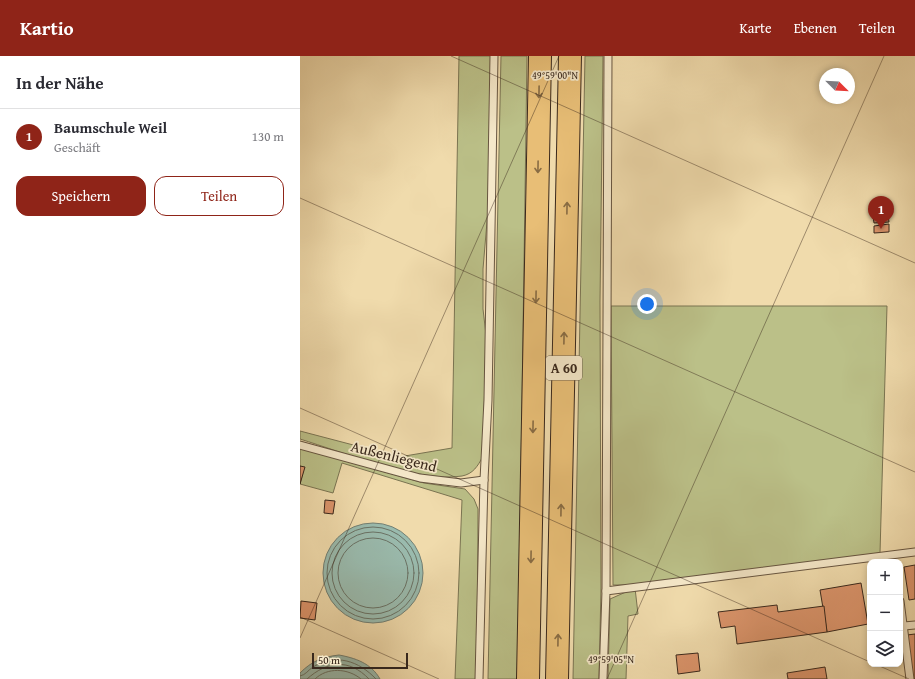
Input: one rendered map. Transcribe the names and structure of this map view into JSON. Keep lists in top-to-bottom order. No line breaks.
{"streets":{"highway":["A 60"],"lane":["Außenliegend"]},"scale_bar":"50 m","north":"bottom right","page":{"header":"Kartio","nav":["Karte","Ebenen","Teilen"],"heading":"In der Nähe","list":[{"mark":"1","name":"Baumschule Weil","note":"Geschäft","value":"130 m"}],"buttons":["Speichern","Teilen"],"pins":"1","map_buttons":["+","−"],"scale":"50 m"},"coordinates":["49°59'00\"N","49°59'05\"N"]}
